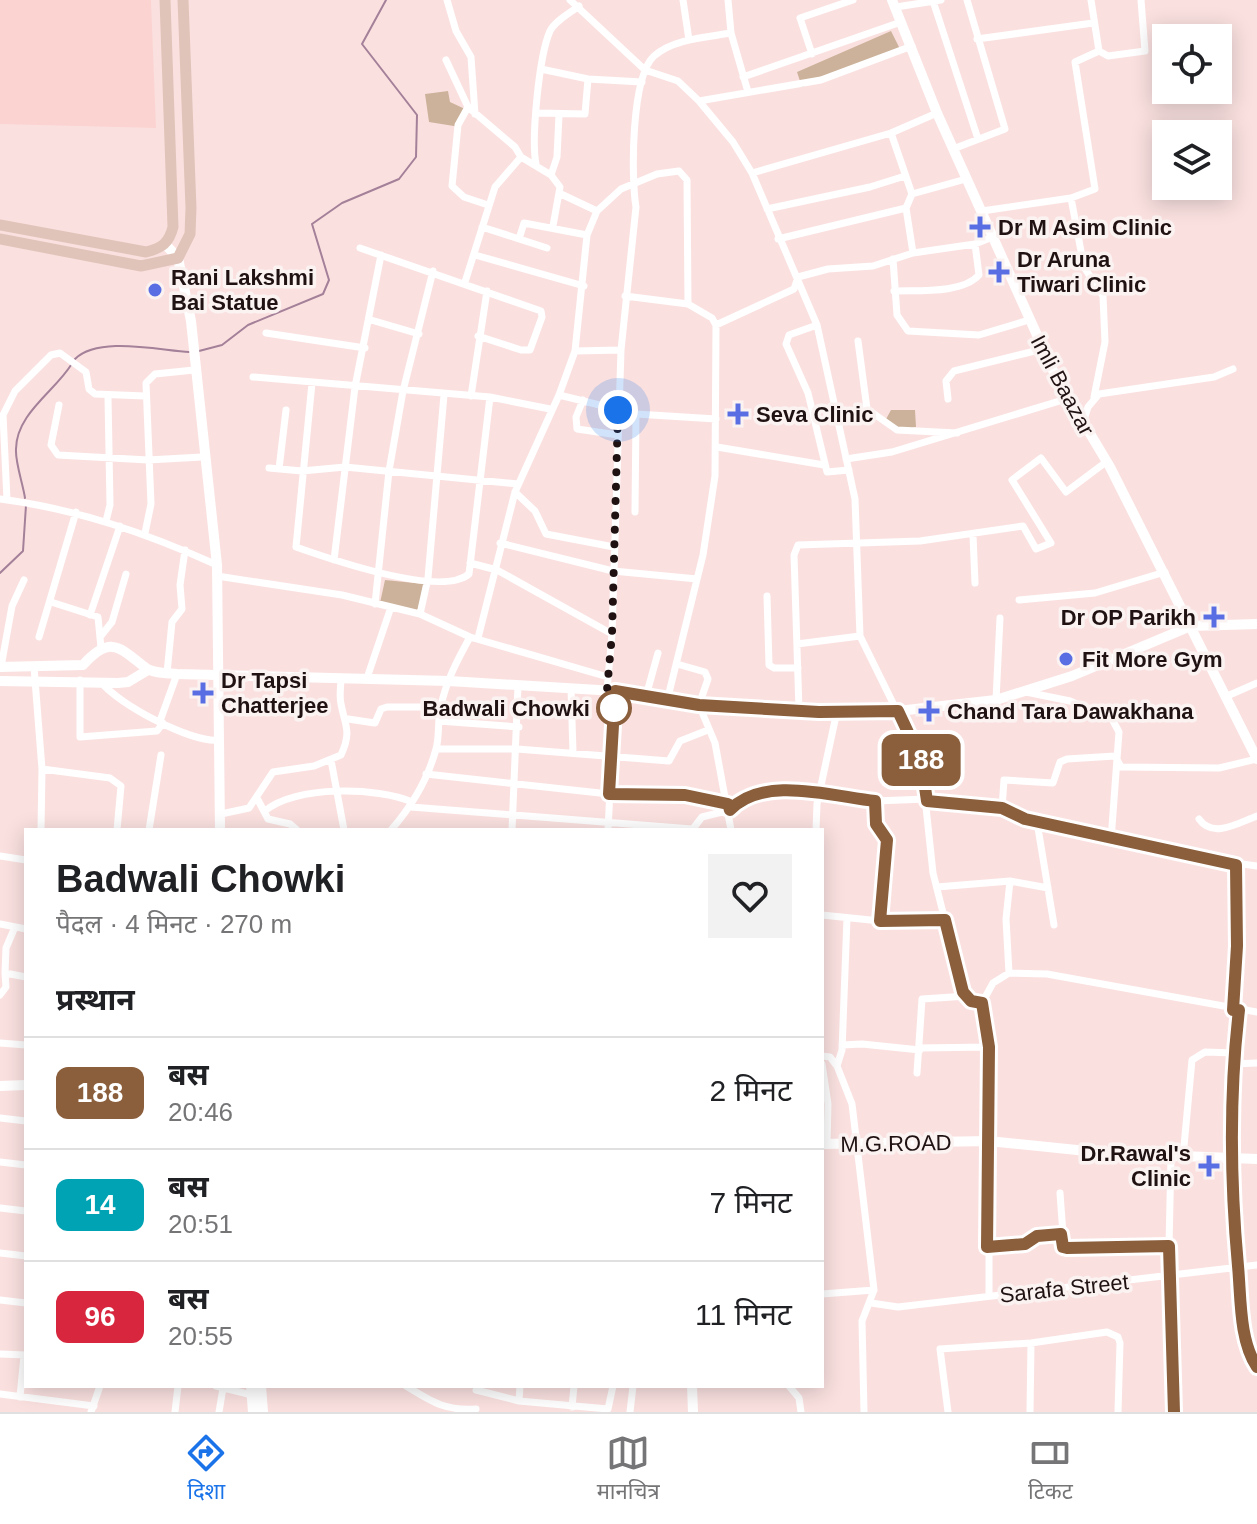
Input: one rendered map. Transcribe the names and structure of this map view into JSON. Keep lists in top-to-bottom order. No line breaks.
{"streets":{"main road":["Imli Baazar","M.G.ROAD"],"street":["Sarafa Street"]},"places":{"health":["Dr M Asim Clinic","Dr Aruna Tiwari Clinic","Seva Clinic","Dr OP Parikh","Dr Tapsi Chatterjee","Chand Tara Dawakhana","Dr.Rawal's Clinic"],"other":["Rani Lakshmi Bai Statue","Fit More Gym","Badwali Chowki"]},"lines":["bus line 188"],"page":{"on_map":"188","heading":[["Badwali Chowki","पैदल · 4 मिनट · 270 m"],"प्रस्थान"],"list":[{"mark":"188","name":"बस","note":"20:46","value":"2 मिनट"},{"mark":"14","name":"बस","note":"20:51","value":"7 मिनट"},{"mark":"96","name":"बस","note":"20:55","value":"11 मिनट"}],"tabs":["दिशा","मानचित्र","टिकट"]}}
